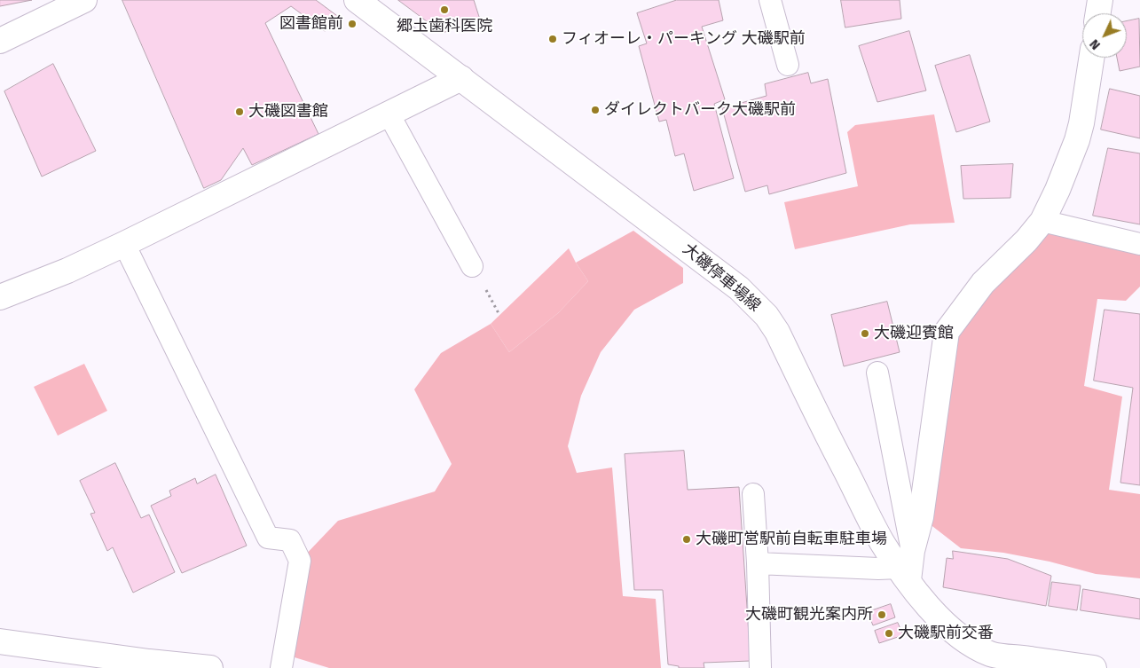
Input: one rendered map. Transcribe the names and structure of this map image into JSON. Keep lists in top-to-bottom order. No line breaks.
{"streets":{"street":["大磯停車場線"]},"places":["郷圡歯科医院","図書館前","フィオーレ・パーキング 大磯駅前","ダイレクトバーク大磯駅前","大磯図書館","大磯迎賓館","大磯町営駅前自転車駐車場","大磯町観光案内所","大磯駅前交番"],"north":"bottom left"}
